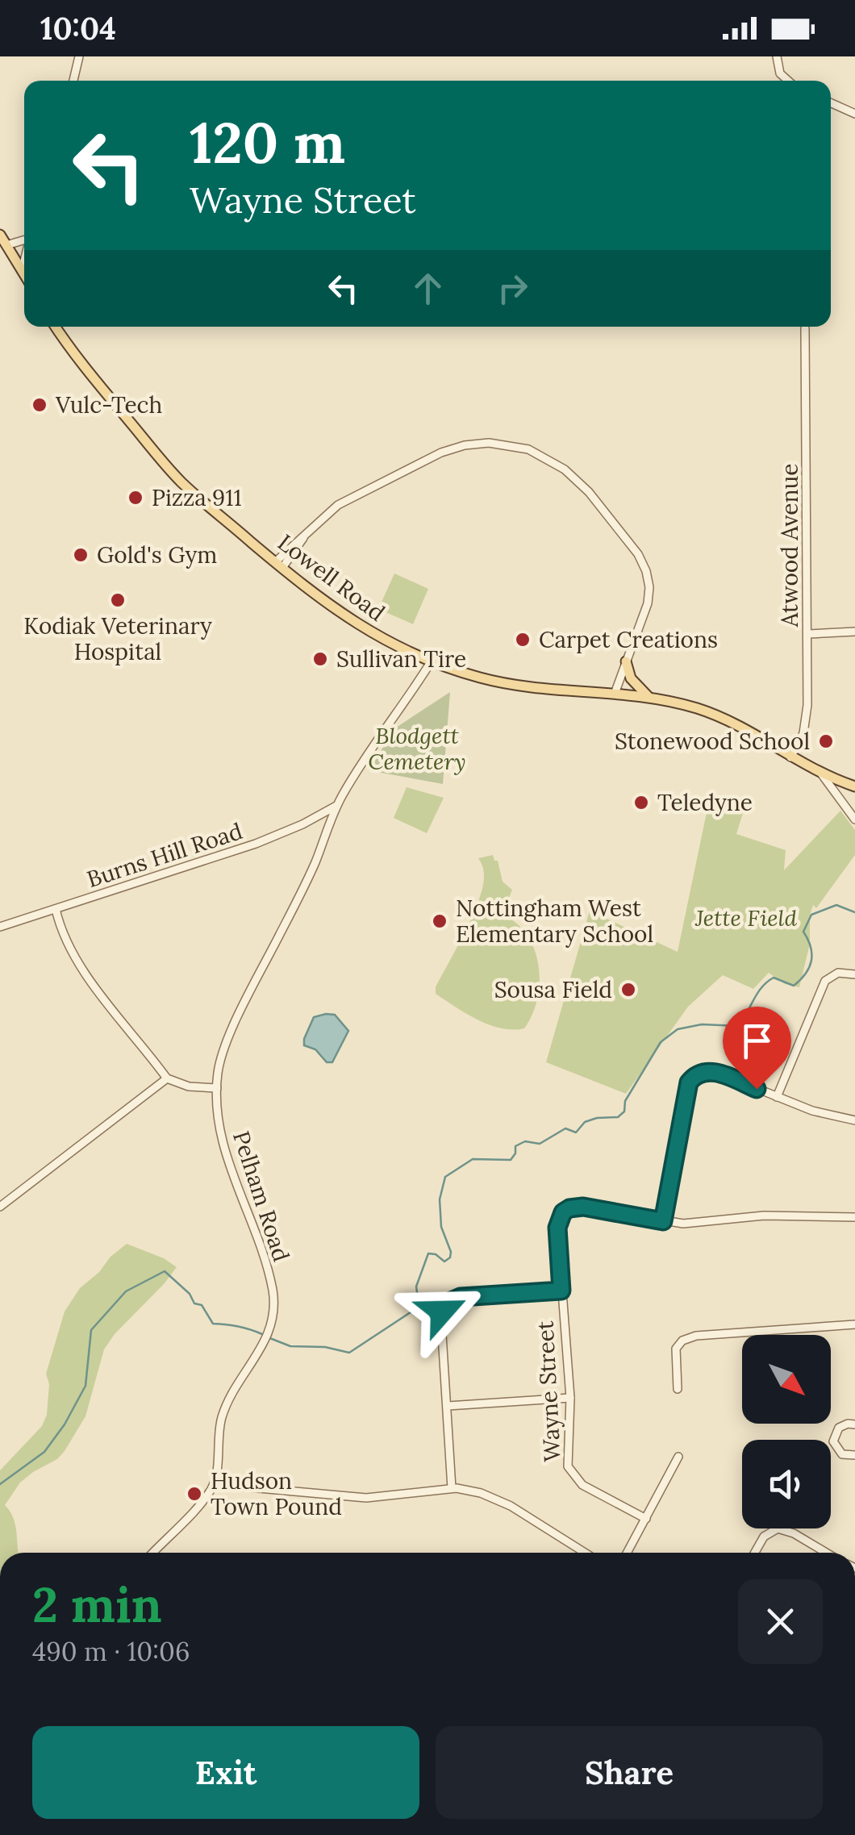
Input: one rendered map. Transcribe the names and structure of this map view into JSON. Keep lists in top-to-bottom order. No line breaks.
{"streets":{"main road":["Lowell Road"],"street":["Atwood Avenue","Burns Hill Road","Pelham Road","Wayne Street"]},"crossings":[["Atwood Avenue","Lowell Road"],["Lowell Road","Pelham Road"],["Burns Hill Road","Pelham Road"]],"parks":["Blodgett Cemetery","Jette Field"],"places":["Vulc-Tech","Pizza 911","Gold's Gym","Kodiak Veterinary Hospital","Carpet Creations","Sullivan Tire","Stonewood School","Teledyne","Nottingham West Elementary School","Sousa Field","Hudson Town Pound"],"north":"bottom right","page":{"status":"10:04","turn":["120 m","Wayne Street"],"heading":["2 min","490 m · 10:06"],"buttons":["Exit","Share"]}}
